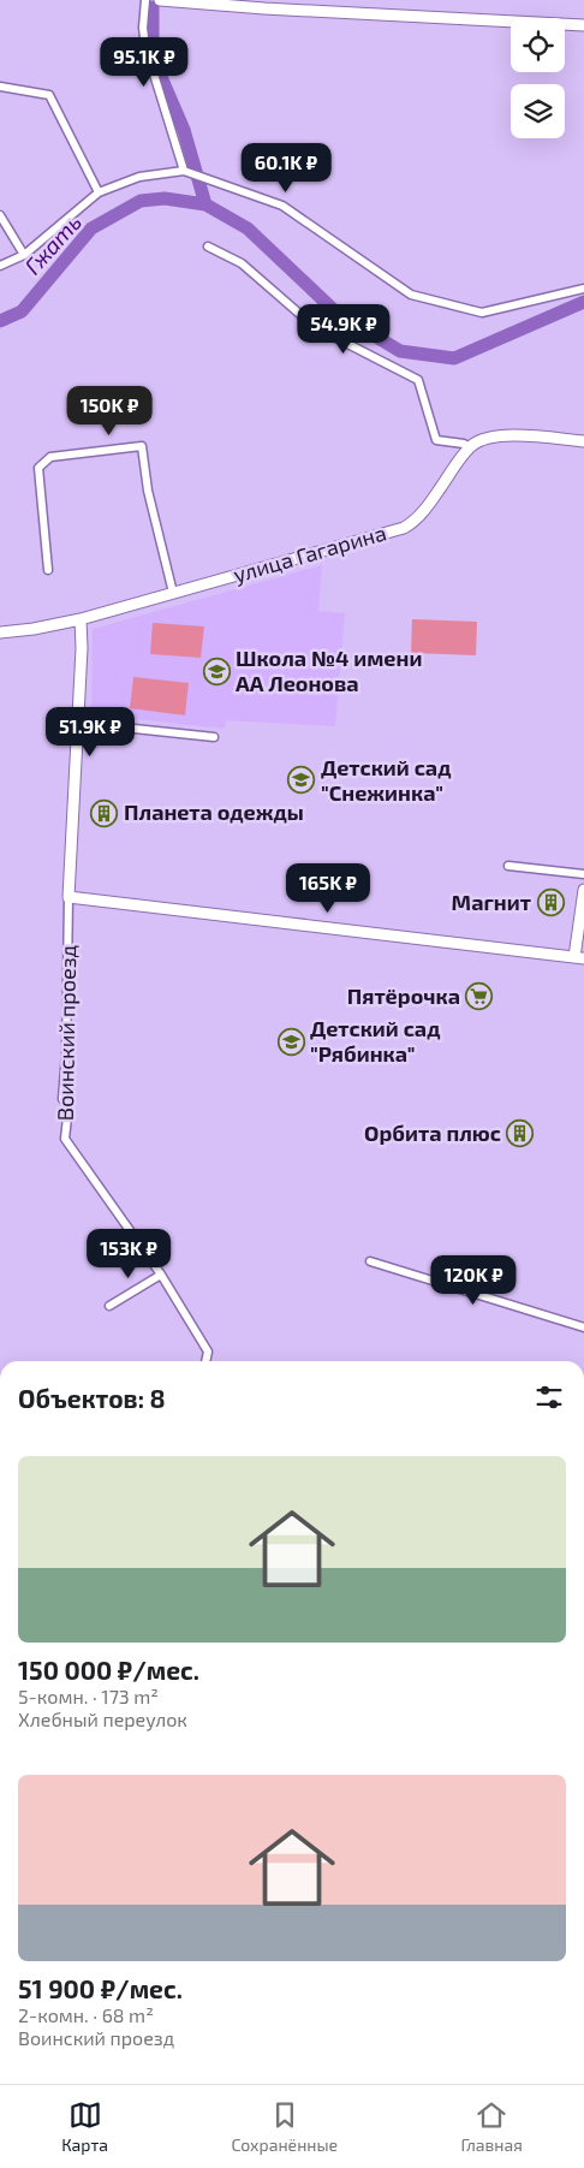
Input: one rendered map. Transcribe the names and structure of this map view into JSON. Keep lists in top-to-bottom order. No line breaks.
{"streets":{"main road":["улица Гагарина","Воинский проезд"]},"crossings":[["улица Гагарина","Воинский проезд"]],"water":["Гжать"],"places":{"school or university":["Школа №4 имени АА Леонова","Детский сад \"Снежинка\"","Детский сад \"Рябинка\""],"building":["Планета одежды","Магнит","Орбита плюс"],"supermarket":["Пятёрочка"]},"page":{"price":["95.1K ₽","60.1K ₽","54.9K ₽","150K ₽","51.9K ₽","165K ₽","153K ₽","120K ₽"],"heading":"Объектов: 8","list":[{"name":"150 000 ₽/мес.","note":"5-комн. · 173 m² · Хлебный переулок"},{"name":"51 900 ₽/мес.","note":"2-комн. · 68 m² · Воинский проезд"}],"tabs":["Карта","Сохранённые","Главная"]}}
